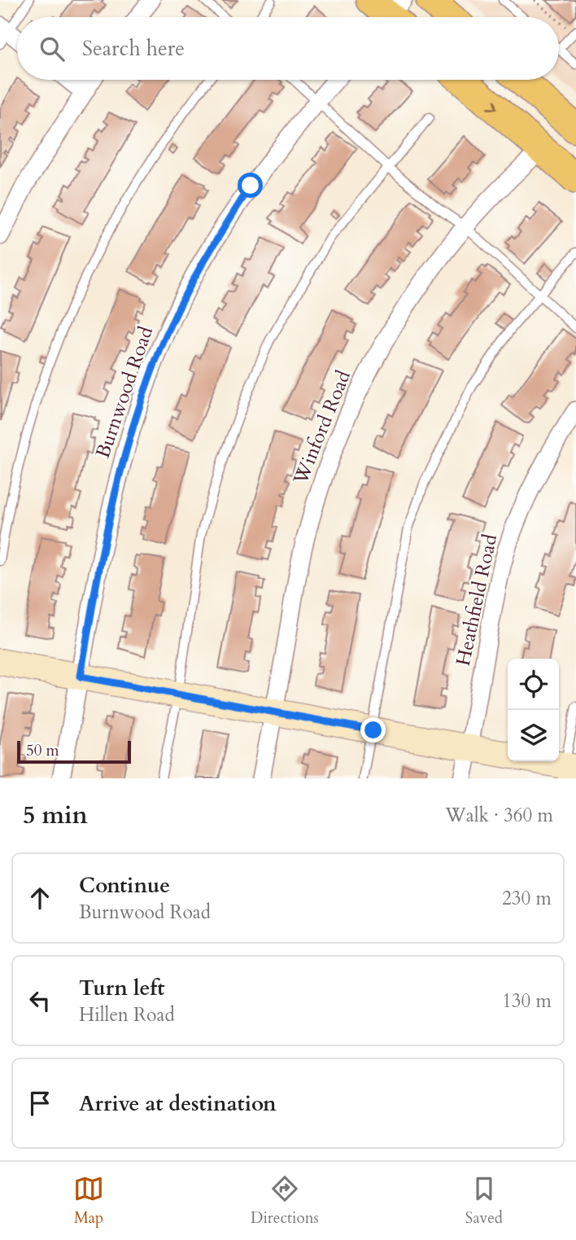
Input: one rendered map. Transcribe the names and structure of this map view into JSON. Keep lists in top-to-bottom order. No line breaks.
{"streets":{"street":["Burnwood Road","Winford Road","Heathfield Road"]},"scale_bar":"50 m","page":{"search":"Search here","scale":"50 m","heading":["5 min","Walk · 360 m"],"list":[["Continue","Burnwood Road","230 m"],["Turn left","Hillen Road","130 m"],"Arrive at destination"],"nav":["Map","Directions","Saved"]}}
